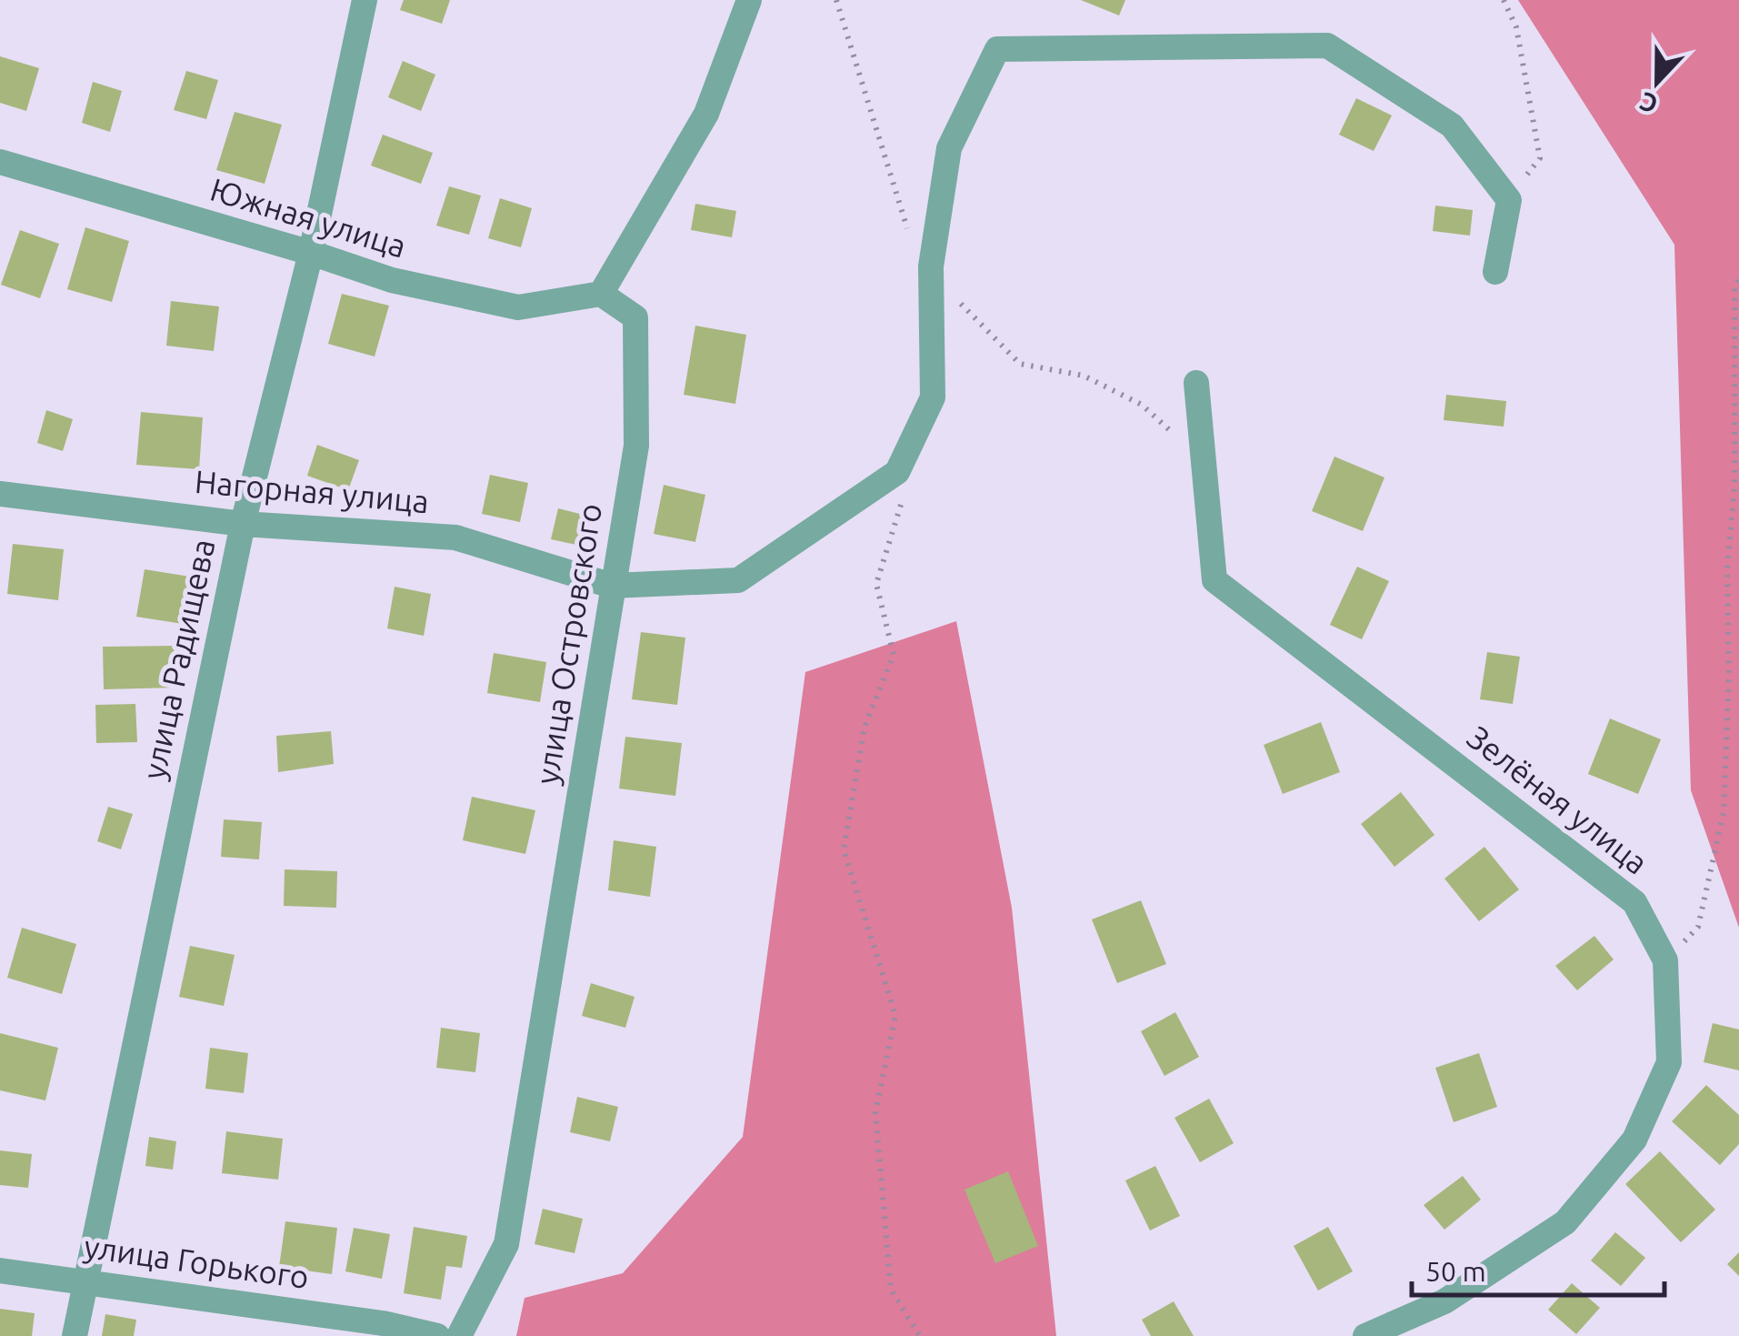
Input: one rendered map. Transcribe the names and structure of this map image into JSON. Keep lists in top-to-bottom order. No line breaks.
{"streets":{"street":["Южная улица","Нагорная улица","улица Островского","улица Радищева","Зелёная улица","улица Горького"]},"crossings":[["Южная улица","улица Островского"],["Южная улица","улица Радищева"],["Нагорная улица","улица Островского"],["Нагорная улица","улица Радищева"],["улица Радищева","улица Горького"]],"scale_bar":"50 m","north":"bottom"}
